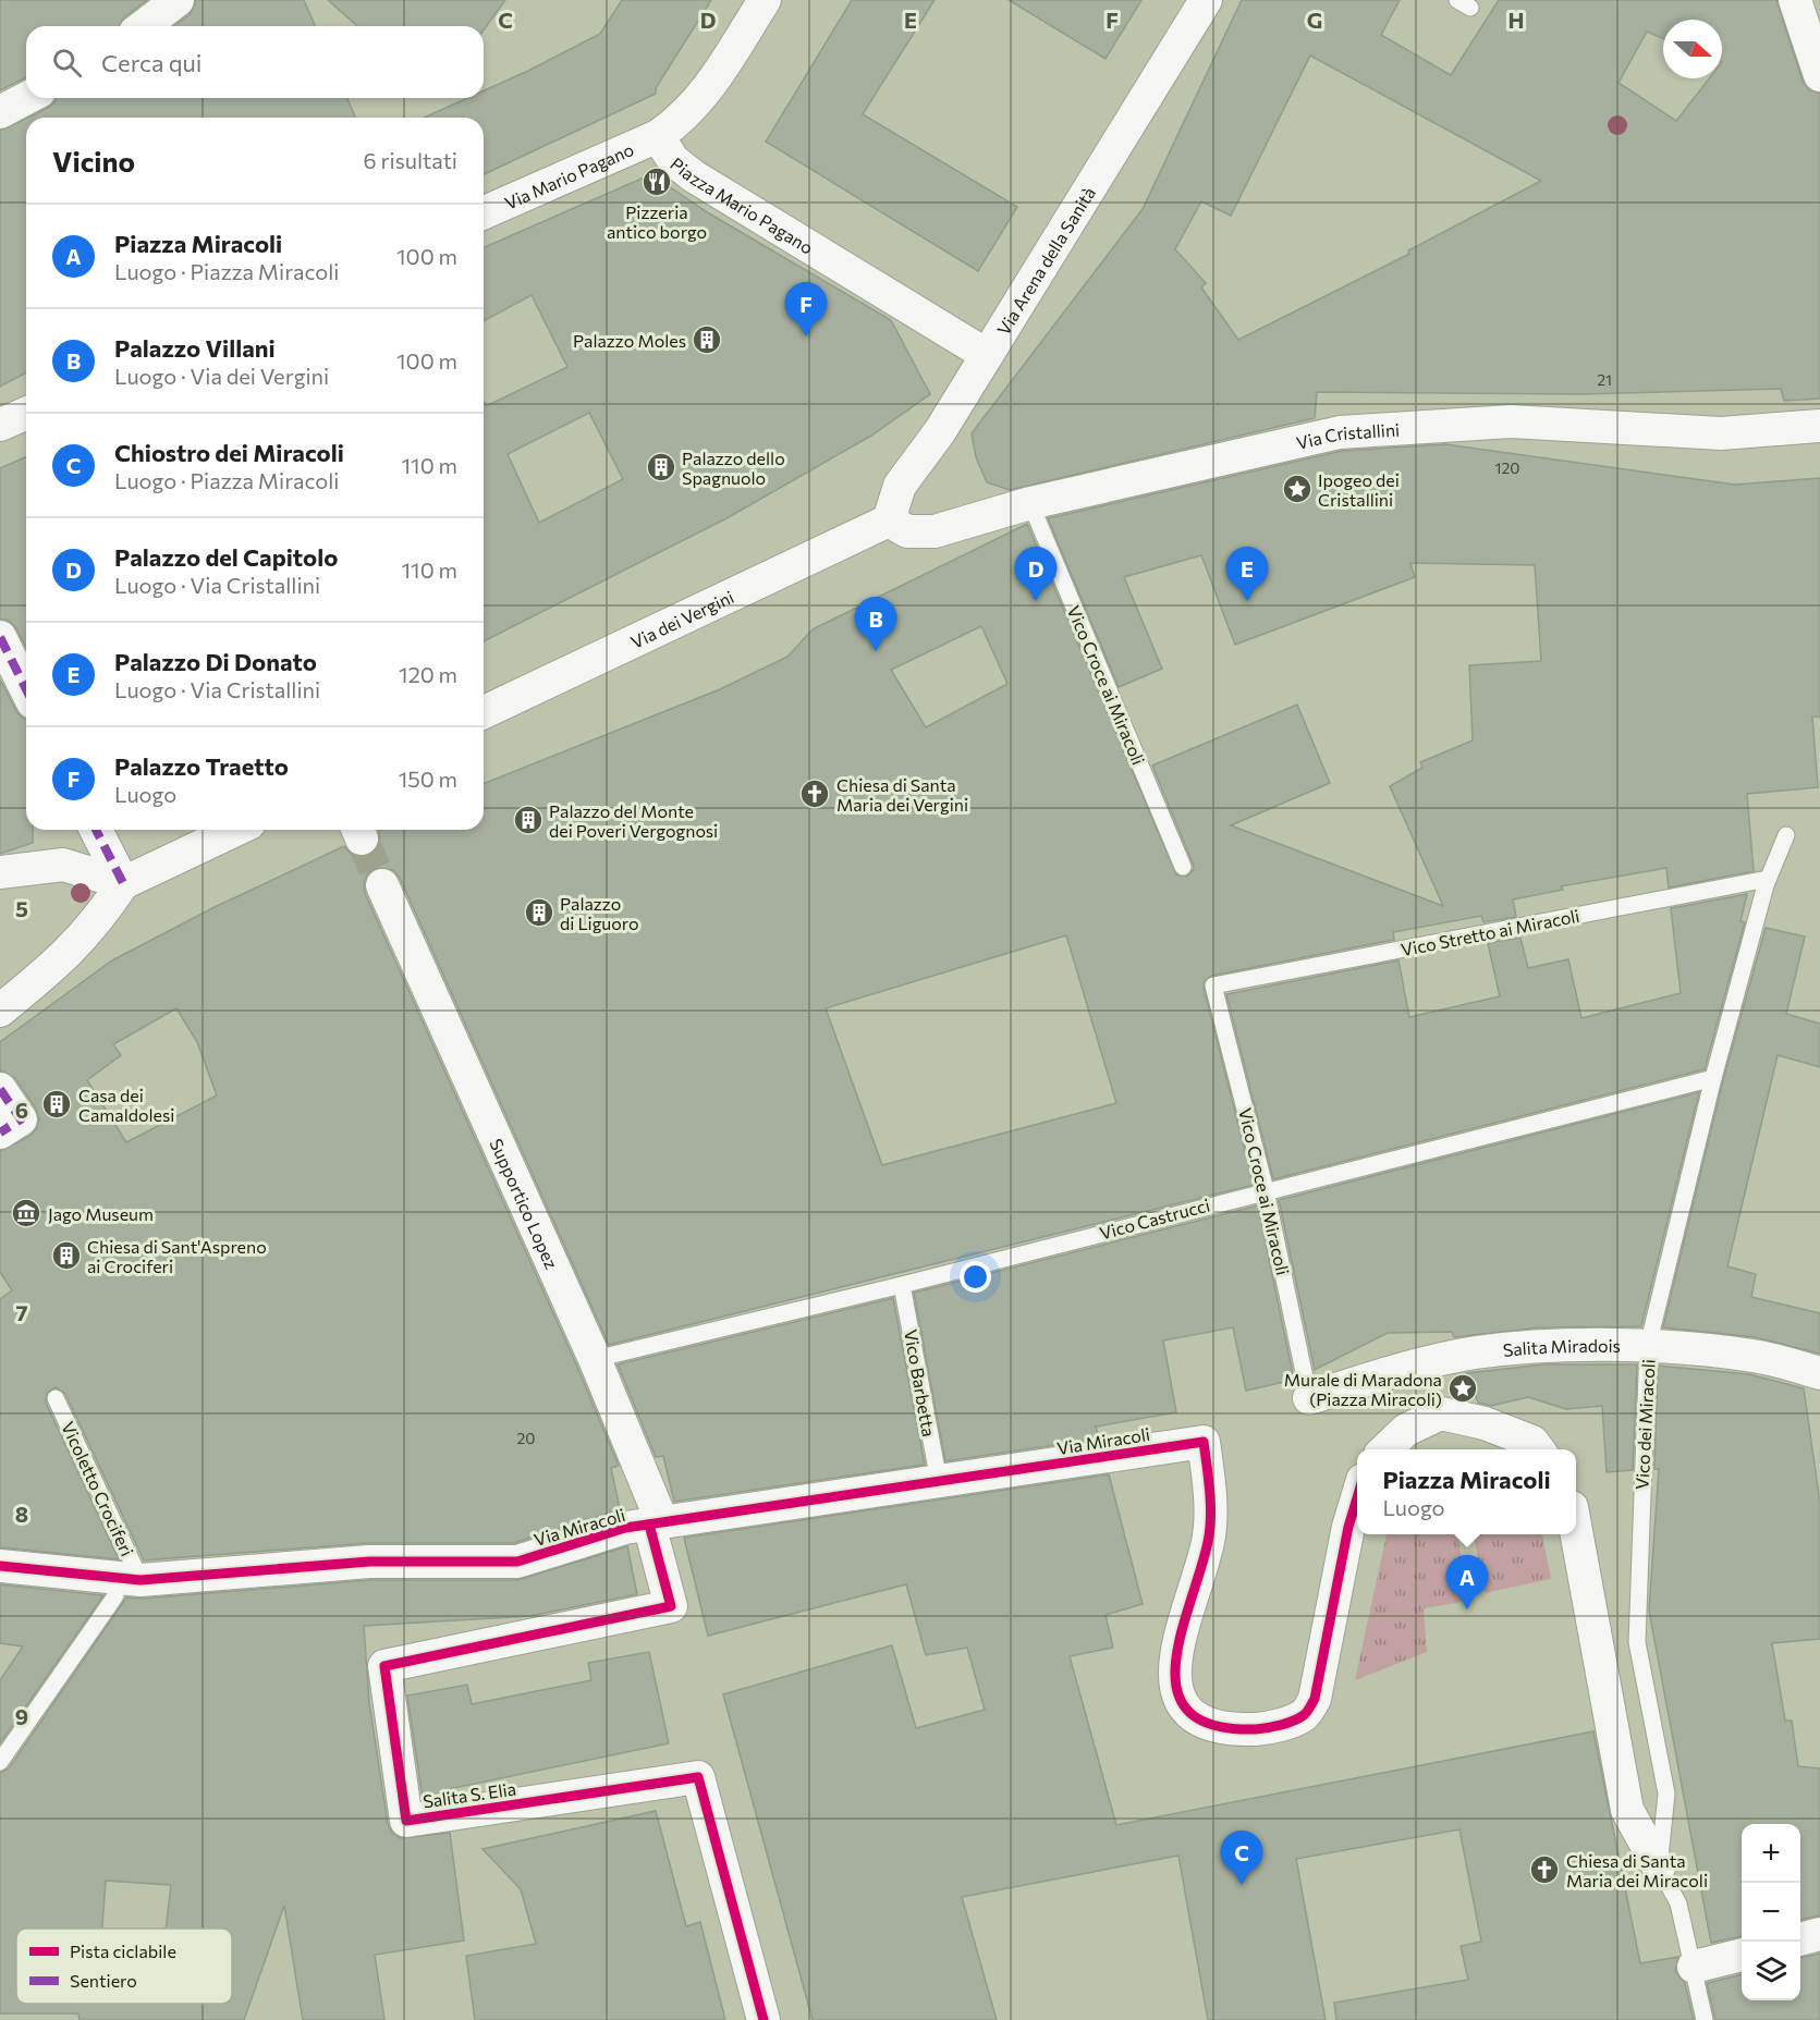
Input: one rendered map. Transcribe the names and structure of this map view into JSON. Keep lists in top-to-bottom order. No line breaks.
{"streets":{"street":["Via Mario Pagano","Piazza Mario Pagano","Via Arena della Sanità","Via Cristallini","Via dei Vergini","Supportico Lopez","Salita Miradois","Via Miracoli","Salita S. Elia"],"lane":["Vico Croce ai Miracoli","Vico Stretto ai Miracoli","Vico Castrucci","Vico Barbetta","Vico dei Miracoli","Vicoletto Crociferi"]},"crossings":[["Via Mario Pagano","Piazza Mario Pagano"],["Piazza Mario Pagano","Via Arena della Sanità"],["Via Arena della Sanità","Via Cristallini"],["Via Arena della Sanità","Via dei Vergini"],["Via Cristallini","Via dei Vergini"],["Via Cristallini","Vico Croce ai Miracoli"],["Vico Croce ai Miracoli","Vico Stretto ai Miracoli"],["Vico Croce ai Miracoli","Vico Castrucci"],["Vico Croce ai Miracoli","Salita Miradois"],["Vico Stretto ai Miracoli","Vico dei Miracoli"],["Supportico Lopez","Vico Castrucci"],["Supportico Lopez","Via Miracoli"],["Supportico Lopez","Salita S. Elia"],["Vico Castrucci","Vico Barbetta"],["Vico Castrucci","Vico dei Miracoli"],["Salita Miradois","Vico dei Miracoli"],["Vico Barbetta","Via Miracoli"],["Via Miracoli","Vicoletto Crociferi"],["Via Miracoli","Salita S. Elia"]],"places":{"restaurant":["Pizzeria antico borgo"],"building":["Palazzo Moles","Palazzo dello Spagnuolo","Palazzo del Monte dei Poveri Vergognosi","Palazzo di Liguoro","Casa dei Camaldolesi","Chiesa di Sant'Aspreno ai Crociferi"],"place":["Ipogeo dei Cristallini","Murale di Maradona (Piazza Miracoli)"],"church":["Chiesa di Santa Maria dei Vergini","Chiesa di Santa Maria dei Miracoli"],"museum":["Jago Museum"]},"house_numbers":["21","120","20"],"legend":["Pista ciclabile","Sentiero"],"north":"right","page":{"search":"Cerca qui","heading":["Vicino","6 risultati"],"list":[{"mark":"A","name":"Piazza Miracoli","note":"Luogo · Piazza Miracoli","value":"100 m"},{"mark":"B","name":"Palazzo Villani","note":"Luogo · Via dei Vergini","value":"100 m"},{"mark":"C","name":"Chiostro dei Miracoli","note":"Luogo · Piazza Miracoli","value":"110 m"},{"mark":"D","name":"Palazzo del Capitolo","note":"Luogo · Via Cristallini","value":"110 m"},{"mark":"E","name":"Palazzo Di Donato","note":"Luogo · Via Cristallini","value":"120 m"},{"mark":"F","name":"Palazzo Traetto","note":"Luogo","value":"150 m"}],"pins":["F","D","E","B","A","C"],"popup":["Piazza Miracoli","Luogo"],"map_buttons":["+","−"]},"grid":{"columns":["C","D","E","F","G","H"],"rows":["5","6","7","8","9"]}}
